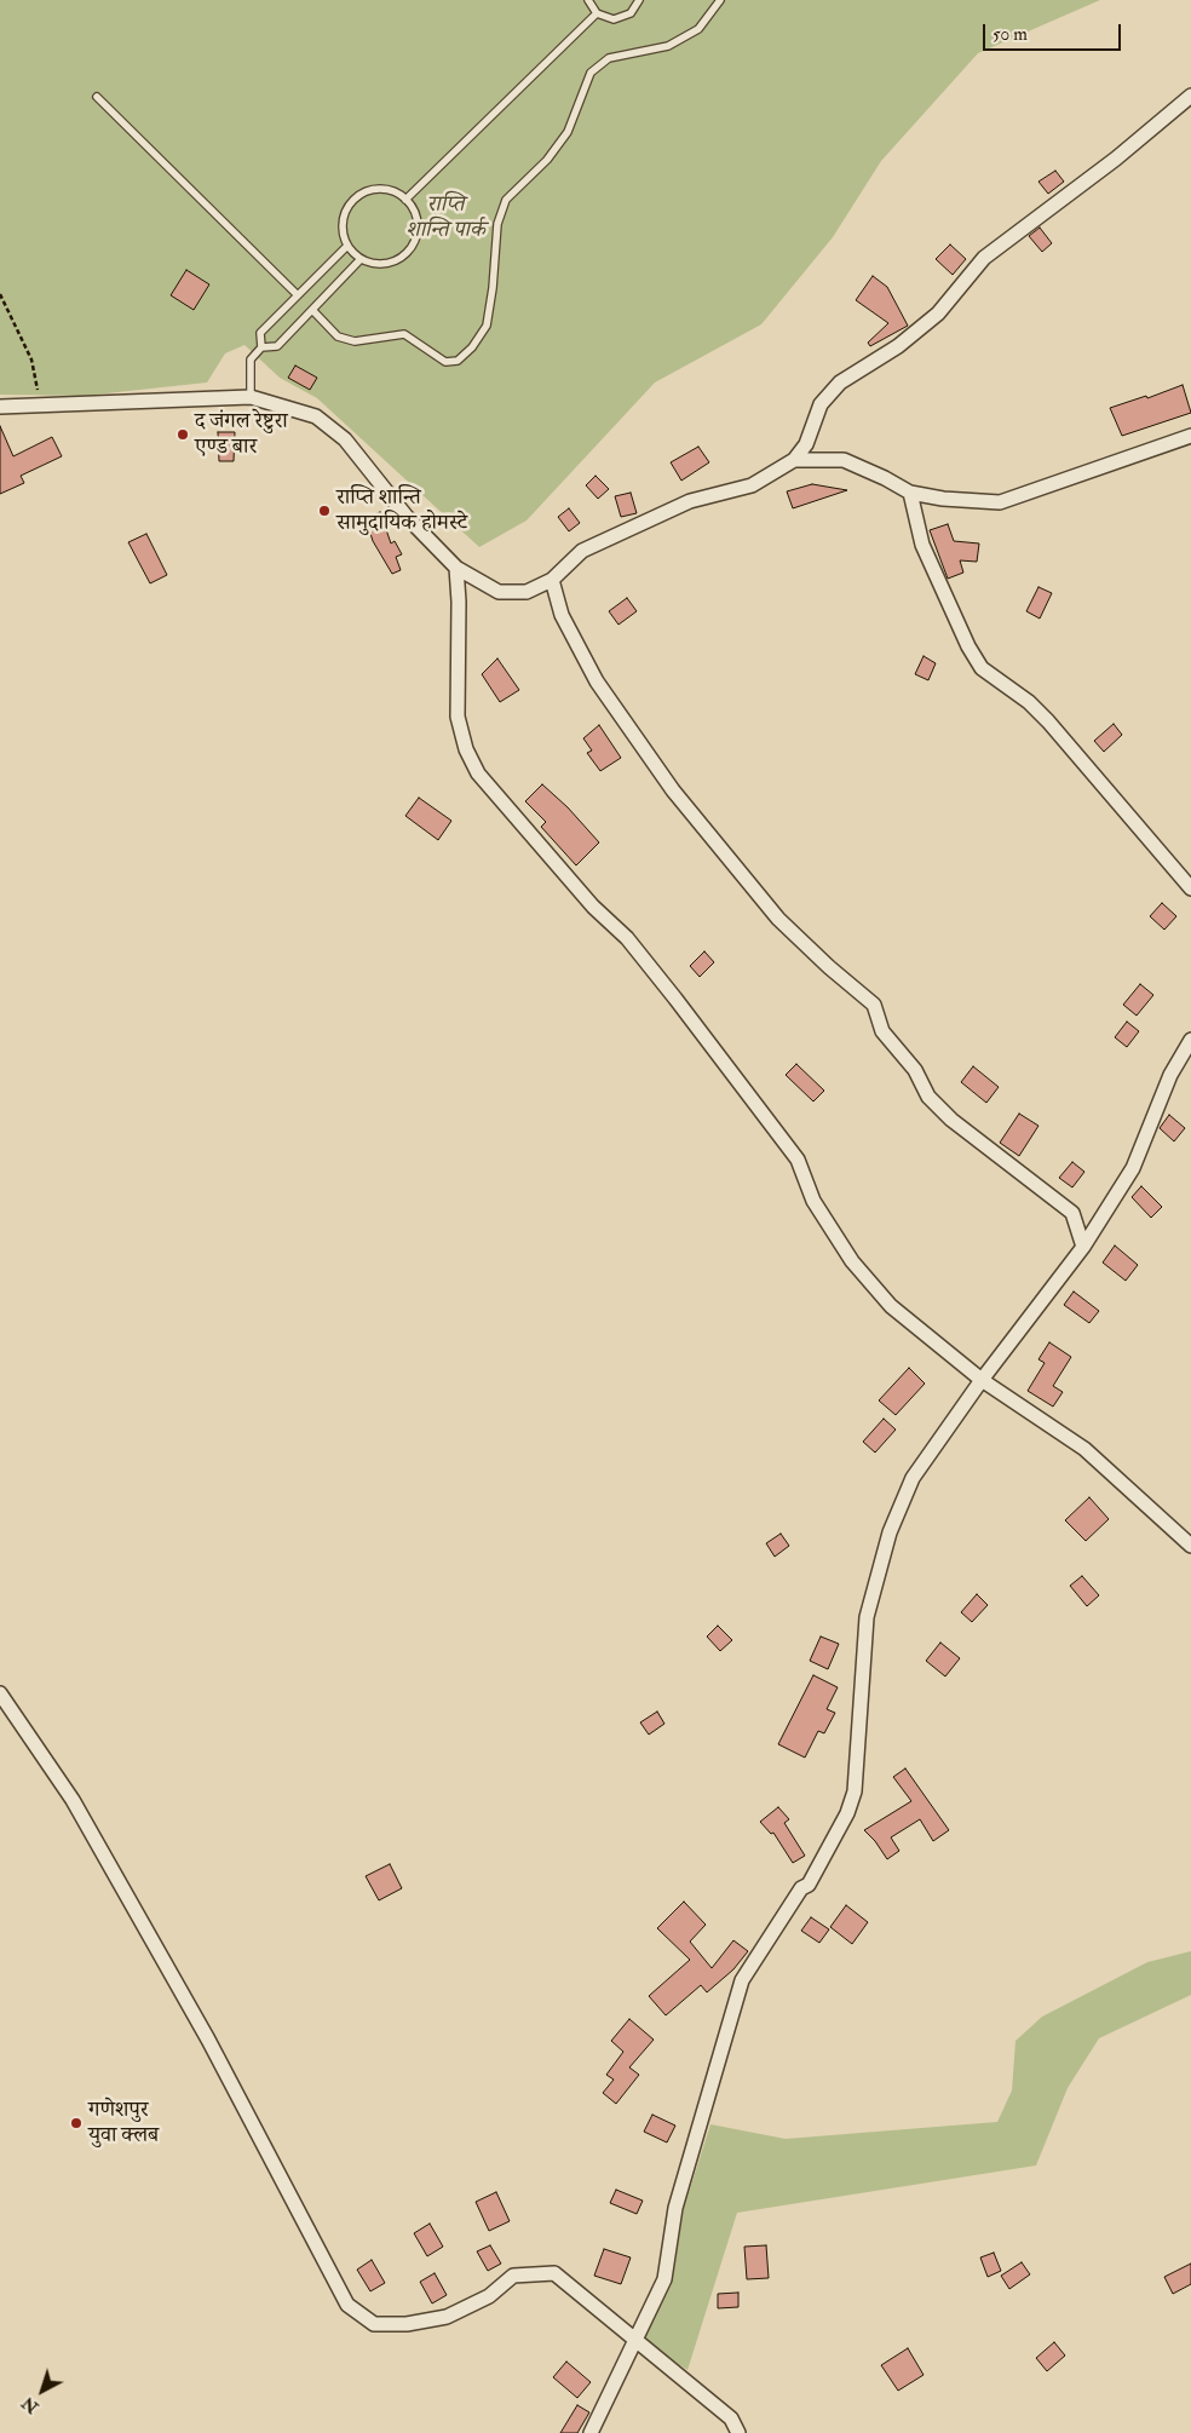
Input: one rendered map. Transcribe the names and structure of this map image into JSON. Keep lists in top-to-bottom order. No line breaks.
{"parks":["राप्ति शान्ति पार्क"],"places":["द जंगल रेष्टुरा एण्ड बार","राप्ति शान्ति सामुदायिक होमस्टे","गणेशपुर युवा क्लब"],"scale_bar":"50 m","north":"bottom left"}
